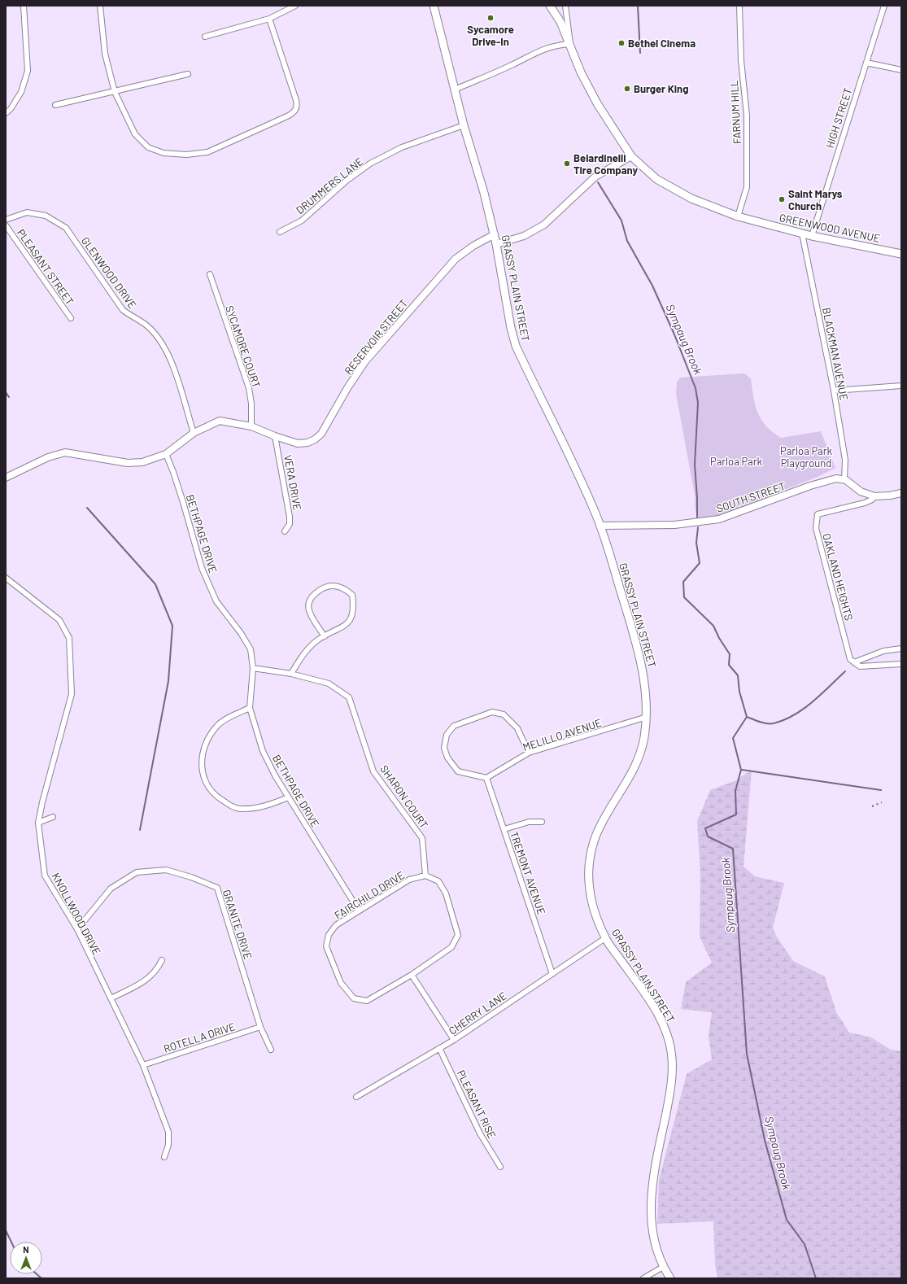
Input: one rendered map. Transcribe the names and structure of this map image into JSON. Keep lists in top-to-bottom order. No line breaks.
{"streets":{"main road":["GREENWOOD AVENUE","GRASSY PLAIN STREET"],"street":["FARNUM HILL","HIGH STREET","DRUMMERS LANE","PLEASANT STREET","GLENWOOD DRIVE","RESERVOIR STREET","SYCAMORE COURT","BLACKMAN AVENUE","VERA DRIVE","SOUTH STREET","BETHPAGE DRIVE","OAKLAND HEIGHTS","MELILLO AVENUE","SHARON COURT","TREMONT AVENUE","FAIRCHILD DRIVE","KNOLLWOOD DRIVE","GRANITE DRIVE","CHERRY LANE","ROTELLA DRIVE","PLEASANT RISE"]},"crossings":[["FARNUM HILL","GREENWOOD AVENUE"],["HIGH STREET","GREENWOOD AVENUE"],["DRUMMERS LANE","GRASSY PLAIN STREET"],["GREENWOOD AVENUE","BLACKMAN AVENUE"],["GLENWOOD DRIVE","RESERVOIR STREET"],["GRASSY PLAIN STREET","RESERVOIR STREET"],["GRASSY PLAIN STREET","SOUTH STREET"],["GRASSY PLAIN STREET","MELILLO AVENUE"],["GRASSY PLAIN STREET","CHERRY LANE"],["RESERVOIR STREET","SYCAMORE COURT"],["RESERVOIR STREET","VERA DRIVE"],["RESERVOIR STREET","BETHPAGE DRIVE"],["BLACKMAN AVENUE","SOUTH STREET"],["BETHPAGE DRIVE","SHARON COURT"],["BETHPAGE DRIVE","FAIRCHILD DRIVE"],["MELILLO AVENUE","TREMONT AVENUE"],["SHARON COURT","FAIRCHILD DRIVE"],["TREMONT AVENUE","CHERRY LANE"],["KNOLLWOOD DRIVE","GRANITE DRIVE"],["KNOLLWOOD DRIVE","ROTELLA DRIVE"],["GRANITE DRIVE","ROTELLA DRIVE"],["CHERRY LANE","PLEASANT RISE"]],"water":["Sympaug Brook"],"parks":["Parloa Park Playground","Parloa Park"],"places":["Sycamore Drive-In","Bethel Cinema","Burger King","Belardinelli Tire Company","Saint Marys Church"],"north":"top"}
